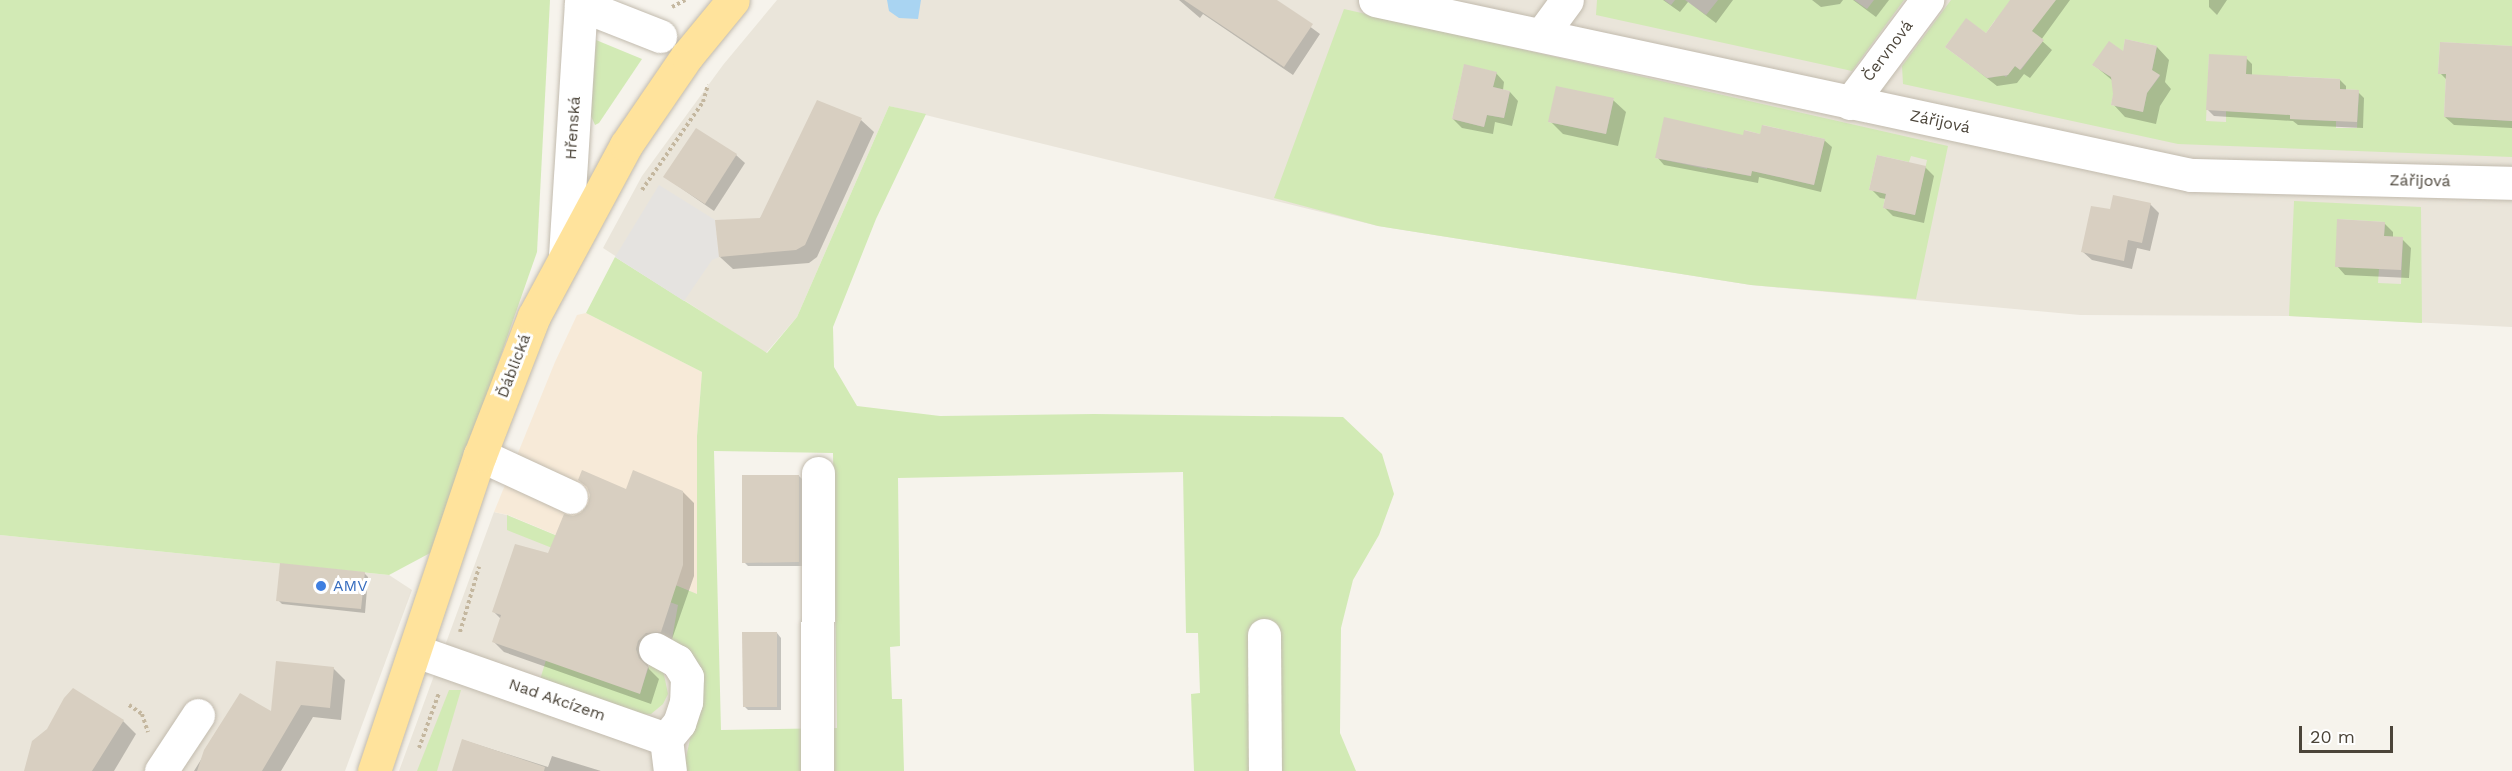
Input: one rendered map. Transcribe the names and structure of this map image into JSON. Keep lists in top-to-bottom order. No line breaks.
{"streets":{"main road":["Ďáblická"],"street":["Červnová","Zářijová","Hřenská","Nad Akcízem"]},"crossings":[["Červnová","Zářijová"],["Hřenská","Ďáblická"],["Ďáblická","Nad Akcízem"]],"places":["AMV"],"scale_bar":"20 m"}
